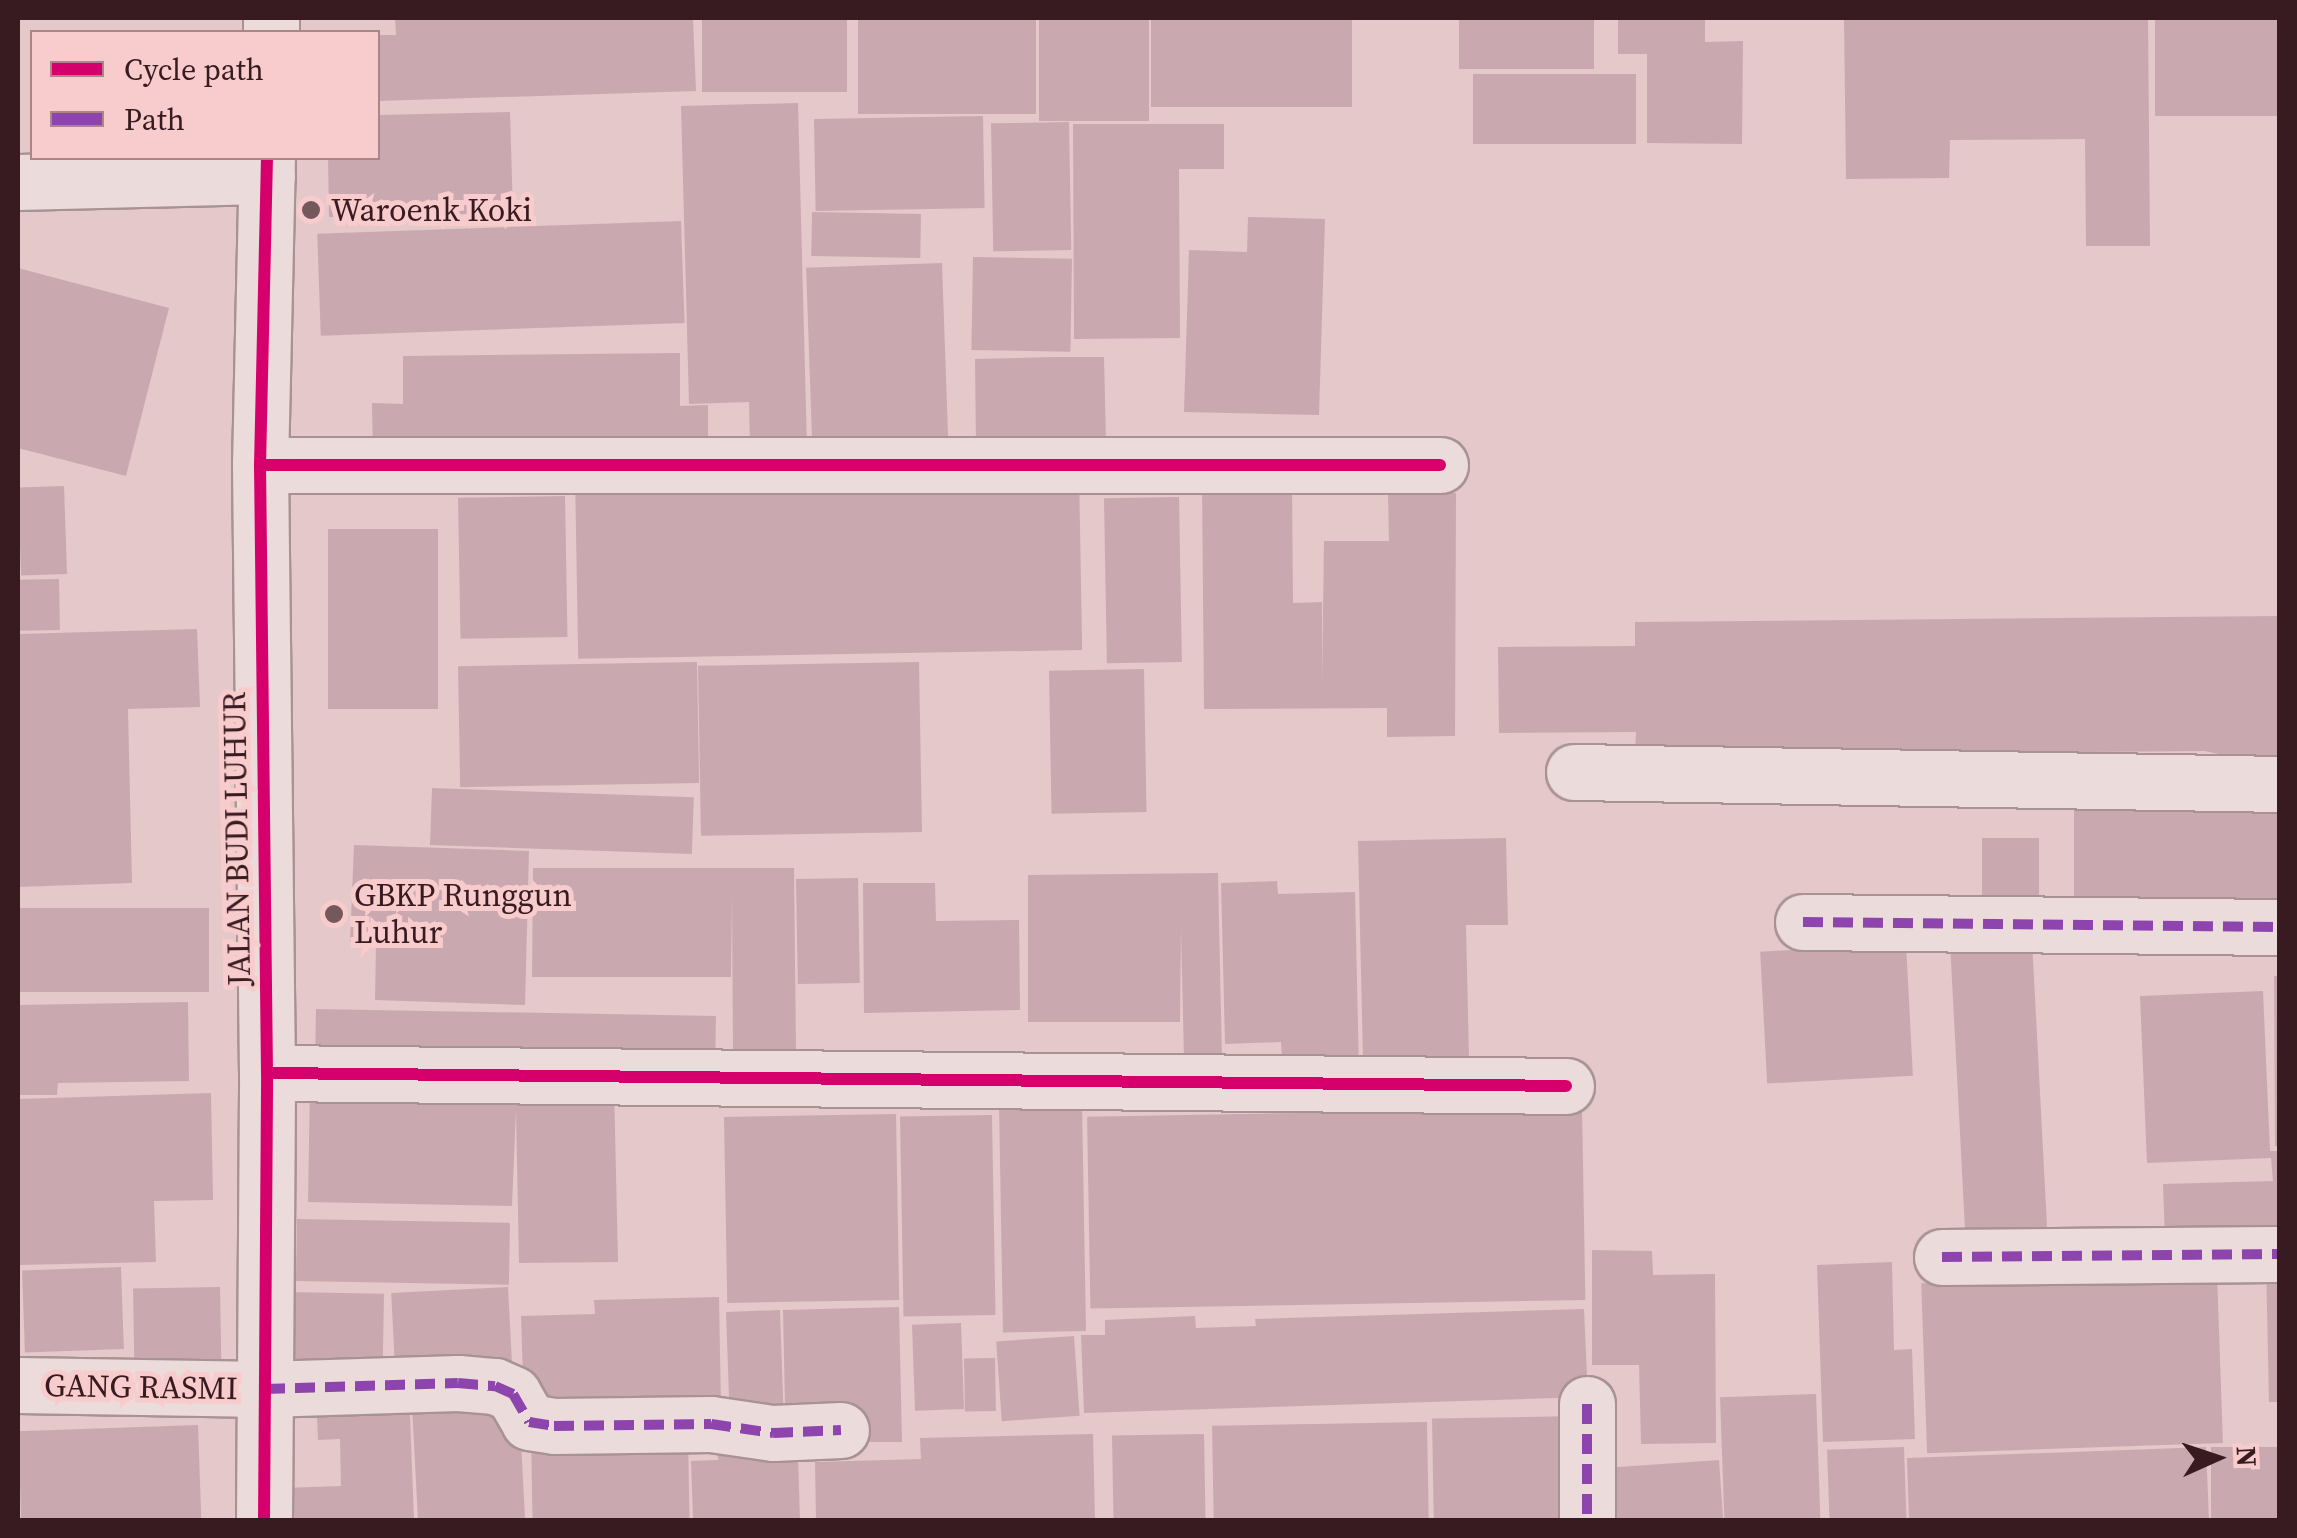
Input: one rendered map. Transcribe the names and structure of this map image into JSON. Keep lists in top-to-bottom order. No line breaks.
{"streets":{"street":["JALAN BUDI LUHUR","GANG RASMI"]},"crossings":[["JALAN BUDI LUHUR","GANG RASMI"]],"places":["Waroenk Koki","GBKP Runggun Luhur"],"legend":["Cycle path","Path"],"north":"right"}
